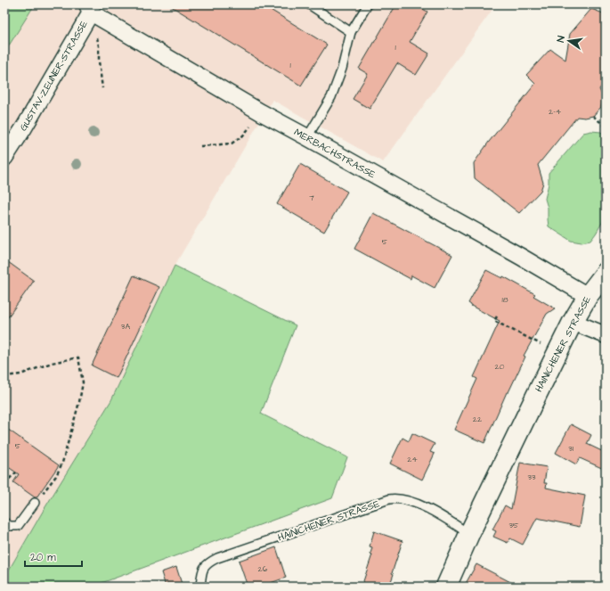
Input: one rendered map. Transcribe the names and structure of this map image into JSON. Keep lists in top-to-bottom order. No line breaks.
{"streets":{"main road":["HAINICHENER STRASSE"],"street":["GUSTAV-ZEUNER-STRASSE","MERBACHSTRASSE"]},"crossings":[["GUSTAV-ZEUNER-STRASSE","MERBACHSTRASSE"],["MERBACHSTRASSE","HAINICHENER STRASSE"]],"house_numbers":["1","1","2-4","7","5","18","3A","20","22","5","31","24","33","35","26"],"scale_bar":"20 m","north":"left"}
